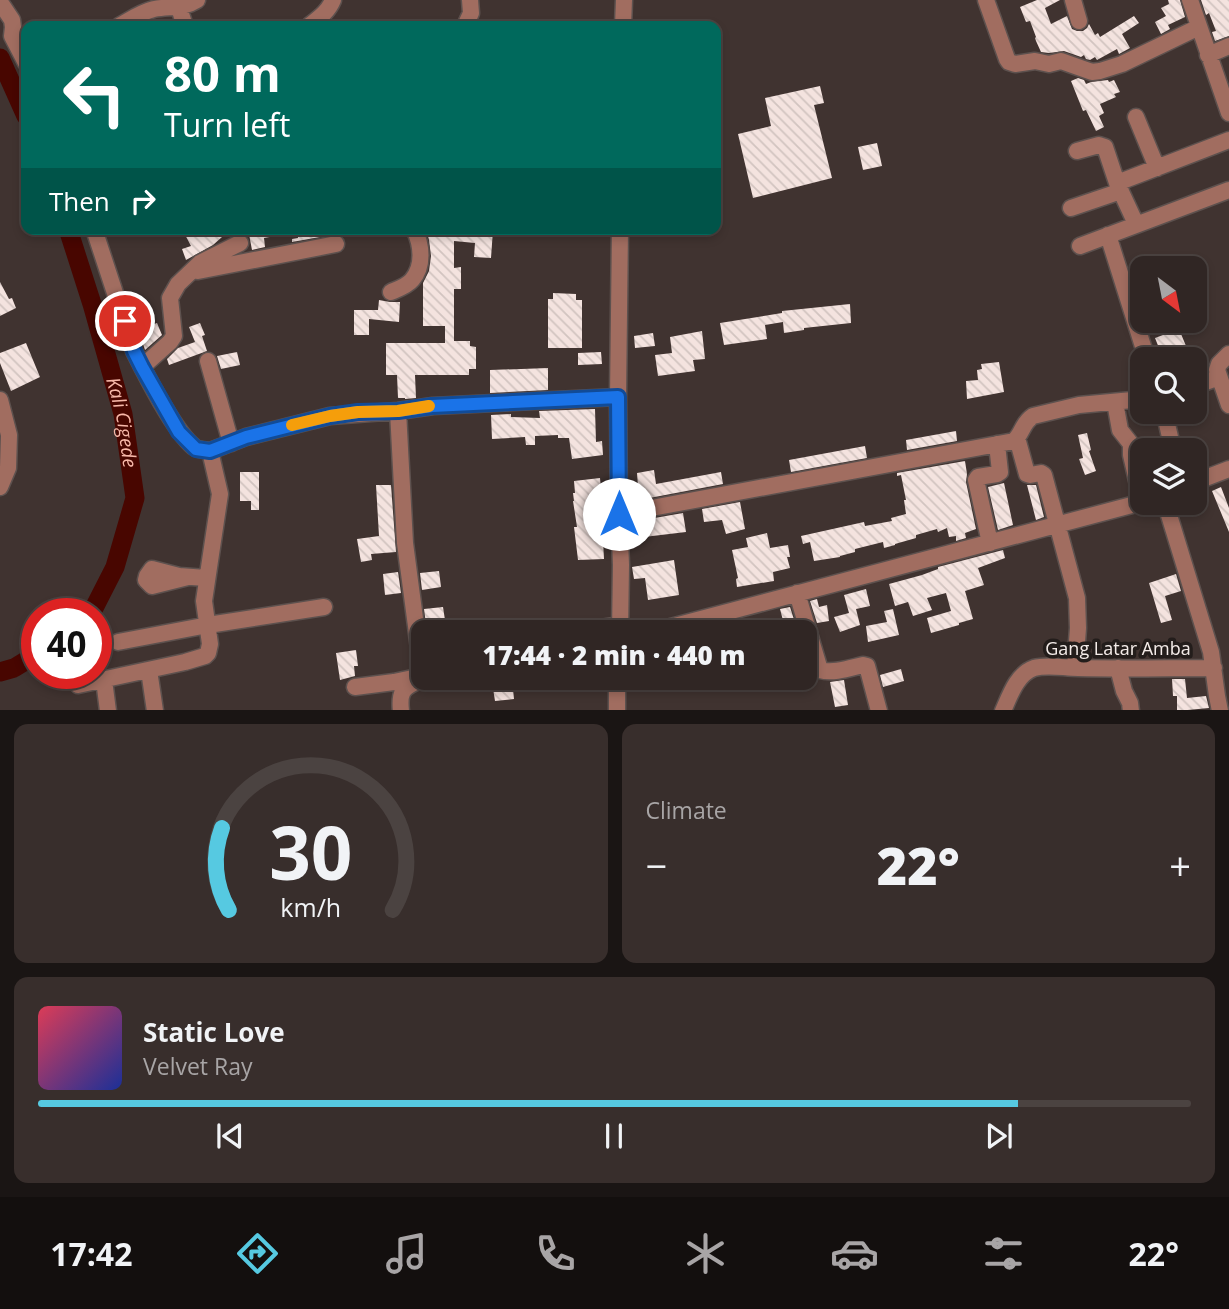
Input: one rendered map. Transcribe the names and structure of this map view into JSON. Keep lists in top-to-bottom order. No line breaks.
{"streets":{"street":["Gang Latar Amba"]},"water":["Kali Cigede"],"north":"bottom right","page":{"turn":["80 m","Turn left"],"then":"Then","limit":"40","trip":"17:44 · 2 min · 440 m","tile":"Climate","heat":["−","22°","+"],"song":["Static Love","Velvet Ray"],"tabs":["17:42","22°"],"gauge":["30","km/h"]}}
